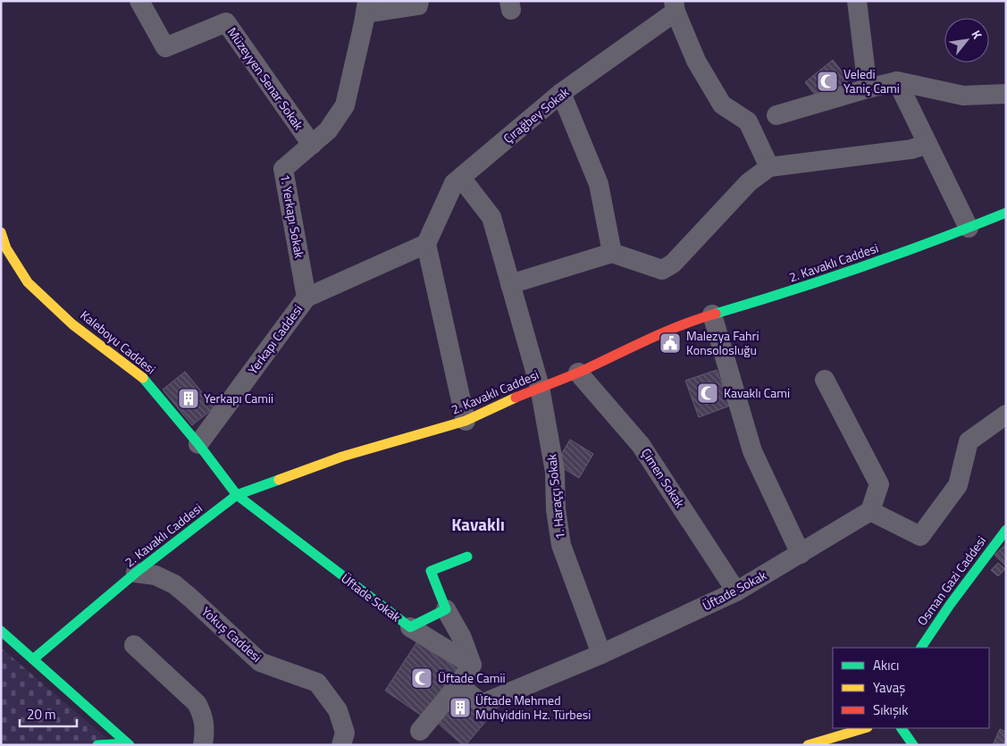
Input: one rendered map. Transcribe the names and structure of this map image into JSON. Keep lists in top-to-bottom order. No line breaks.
{"streets":{"street":["Müzeyyen Senar Sokak","Çırağbey Sokak","1. Yerkapı Sokak","2. Kavaklı Caddesi","Yerkapı Caddesi","Kaleboyu Caddesi","Çimen Sokak","1. Haraççı Sokak","Osman Gazi Caddesi","Üftade Sokak","Yokuş Caddesi"]},"crossings":[["Müzeyyen Senar Sokak","1. Yerkapı Sokak"],["Çırağbey Sokak","Yerkapı Caddesi"],["Çırağbey Sokak","1. Haraççı Sokak"],["1. Yerkapı Sokak","Yerkapı Caddesi"],["2. Kavaklı Caddesi","Kaleboyu Caddesi"],["2. Kavaklı Caddesi","Çimen Sokak"],["2. Kavaklı Caddesi","1. Haraççı Sokak"],["2. Kavaklı Caddesi","Üftade Sokak"],["2. Kavaklı Caddesi","Yokuş Caddesi"],["Yerkapı Caddesi","Kaleboyu Caddesi"],["Kaleboyu Caddesi","Üftade Sokak"],["Çimen Sokak","Üftade Sokak"],["1. Haraççı Sokak","Üftade Sokak"]],"districts":["Kavaklı"],"places":{"mosque":["Veledi Yaniç Cami","Kavaklı Cami","Üftade Camii"],"public building":["Malezya Fahri Konsolosluğu"],"building":["Yerkapı Camii","Üftade Mehmed Muhyiddin Hz. Türbesi"]},"legend":["Akıcı","Yavaş","Sıkışık"],"scale_bar":"20 m","north":"top right"}
